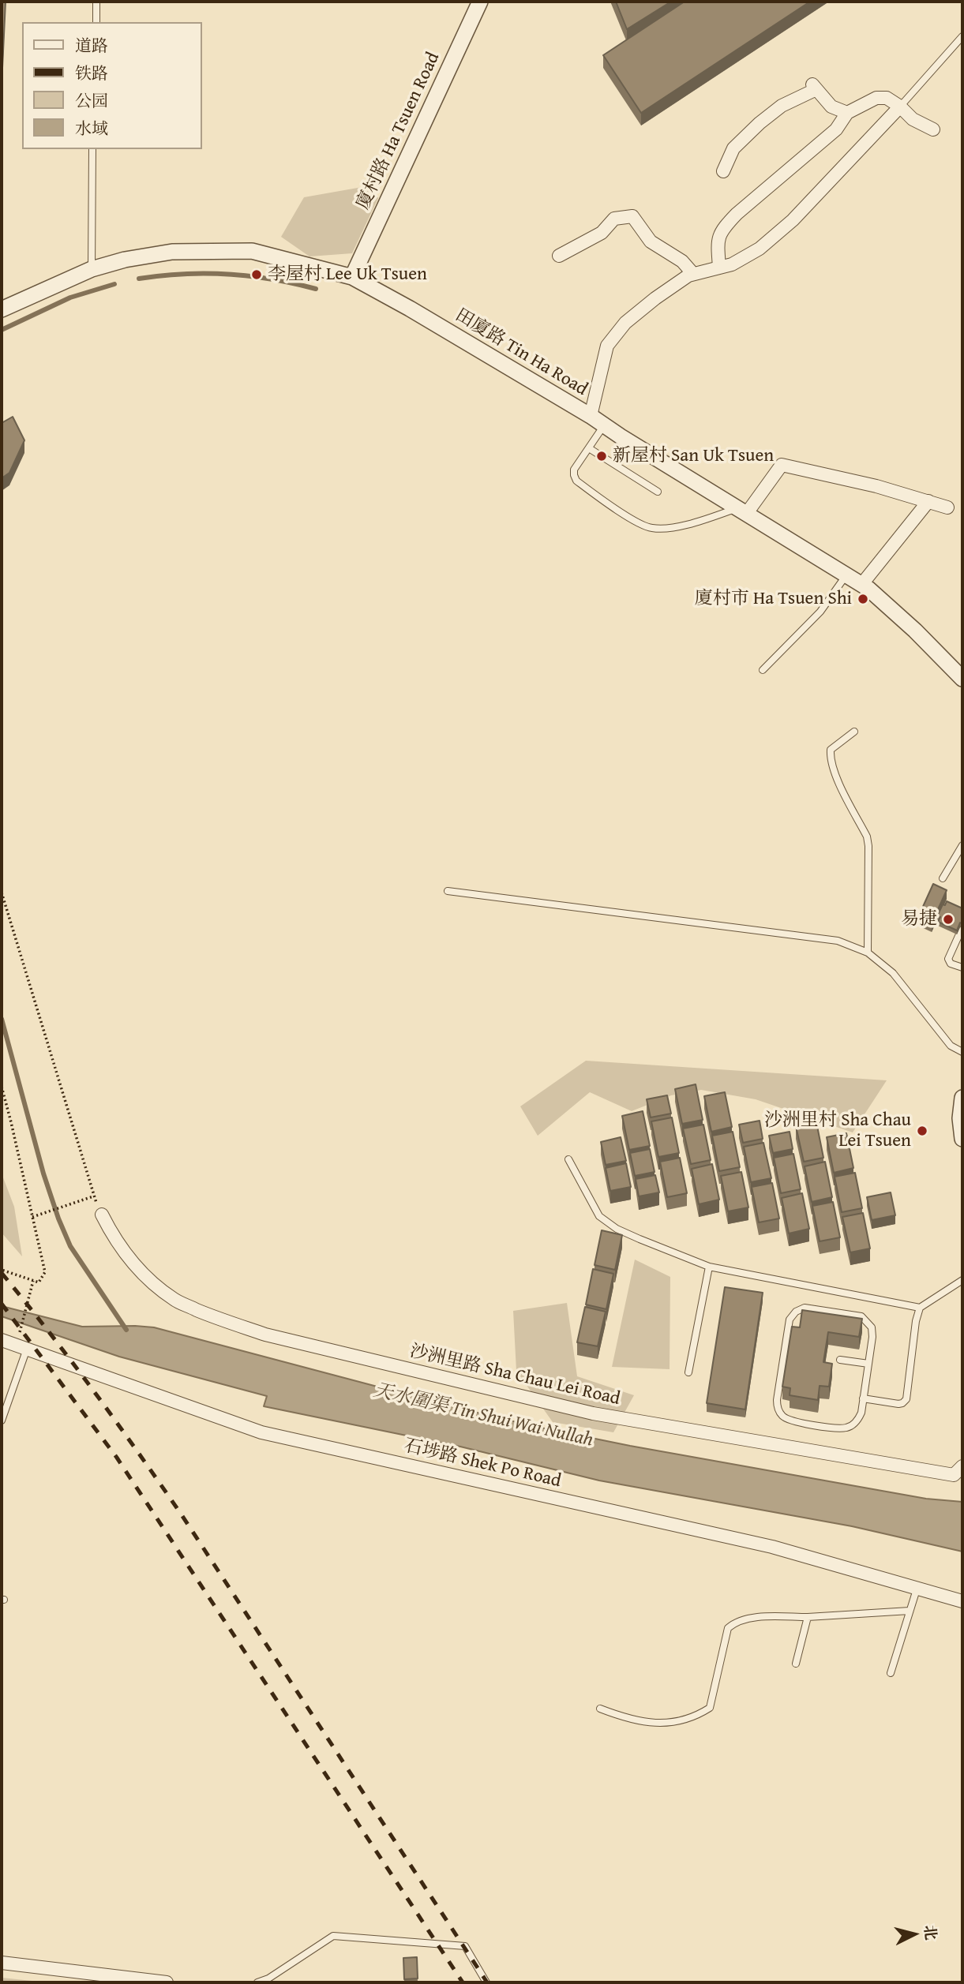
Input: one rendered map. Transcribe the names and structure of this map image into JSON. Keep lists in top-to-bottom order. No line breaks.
{"streets":{"street":["廈村路 Ha Tsuen Road","田廈路 Tin Ha Road","沙洲里路 Sha Chau Lei Road","石埗路 Shek Po Road"]},"crossings":[["廈村路 Ha Tsuen Road","田廈路 Tin Ha Road"]],"water":["天水圍渠 Tin Shui Wai Nullah"],"places":["李屋村 Lee Uk Tsuen","新屋村 San Uk Tsuen","廈村市 Ha Tsuen Shi","易捷","沙洲里村 Sha Chau Lei Tsuen"],"legend":["道路","铁路","公园","水域"],"north":"right"}
